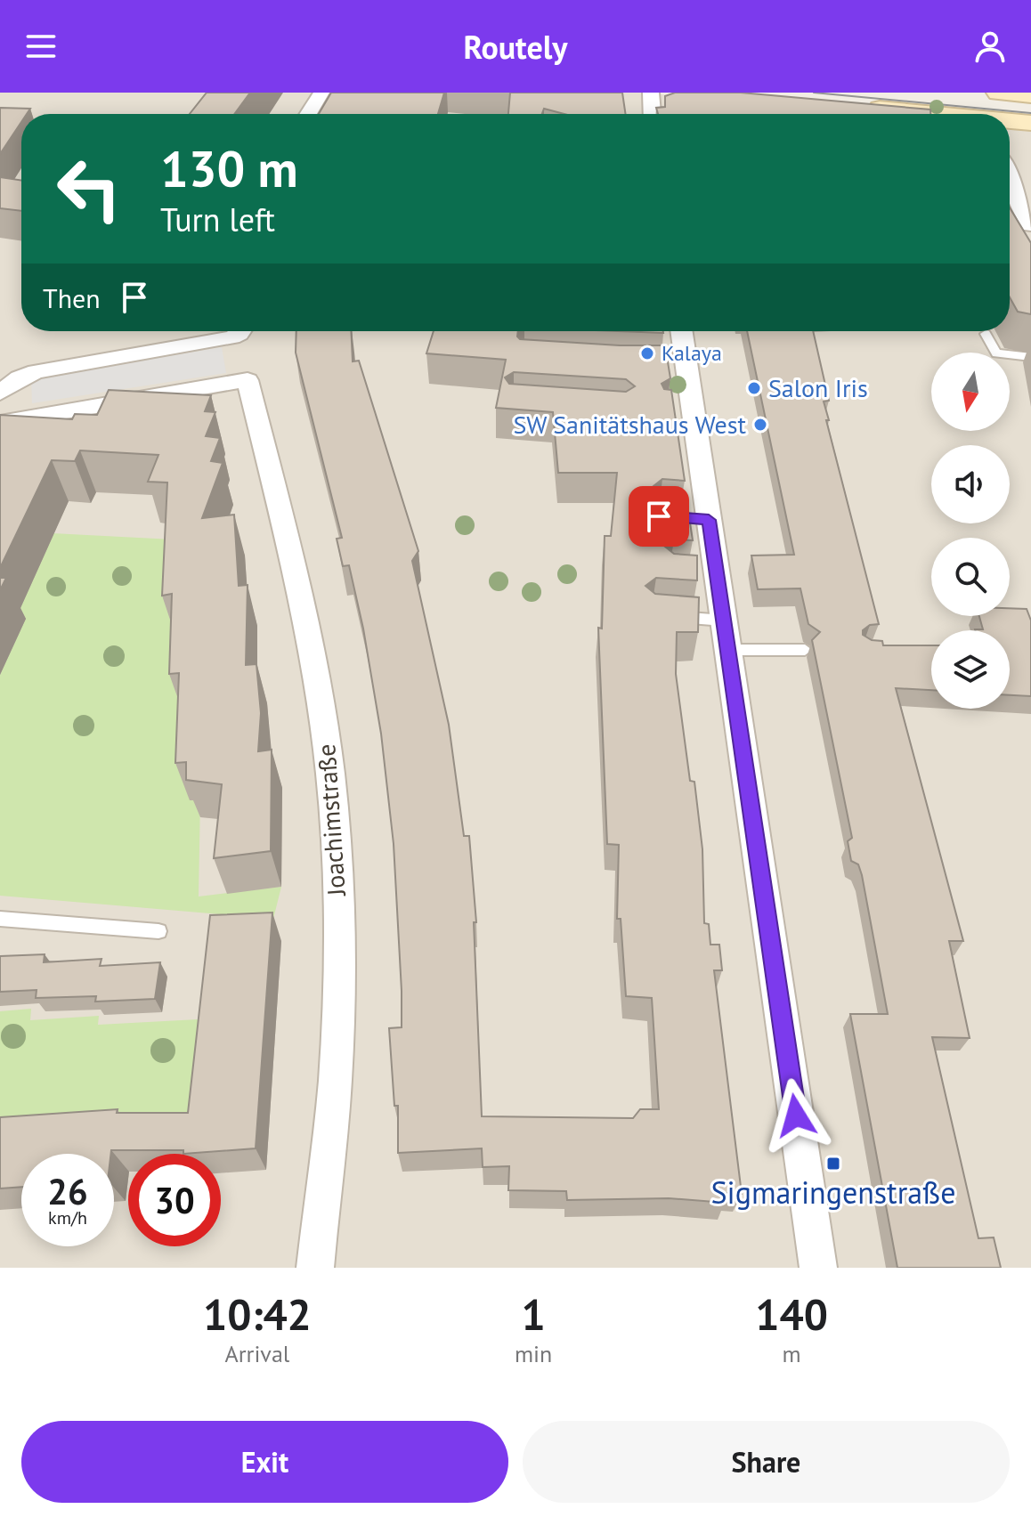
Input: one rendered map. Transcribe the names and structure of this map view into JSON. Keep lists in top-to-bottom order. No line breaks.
{"streets":{"street":["Joachimstraße"]},"places":{"other":["Kalaya","Salon Iris","SW Sanitätshaus West"],"transit":["Sigmaringenstraße"]},"north":"bottom","page":{"header":"Routely","turn":["130 m","Turn left"],"then":"Then","speed":"26 km/h","limit":"30","eta":["10:42","Arrival","1","min","140","m"],"buttons":["Exit","Share"]}}
